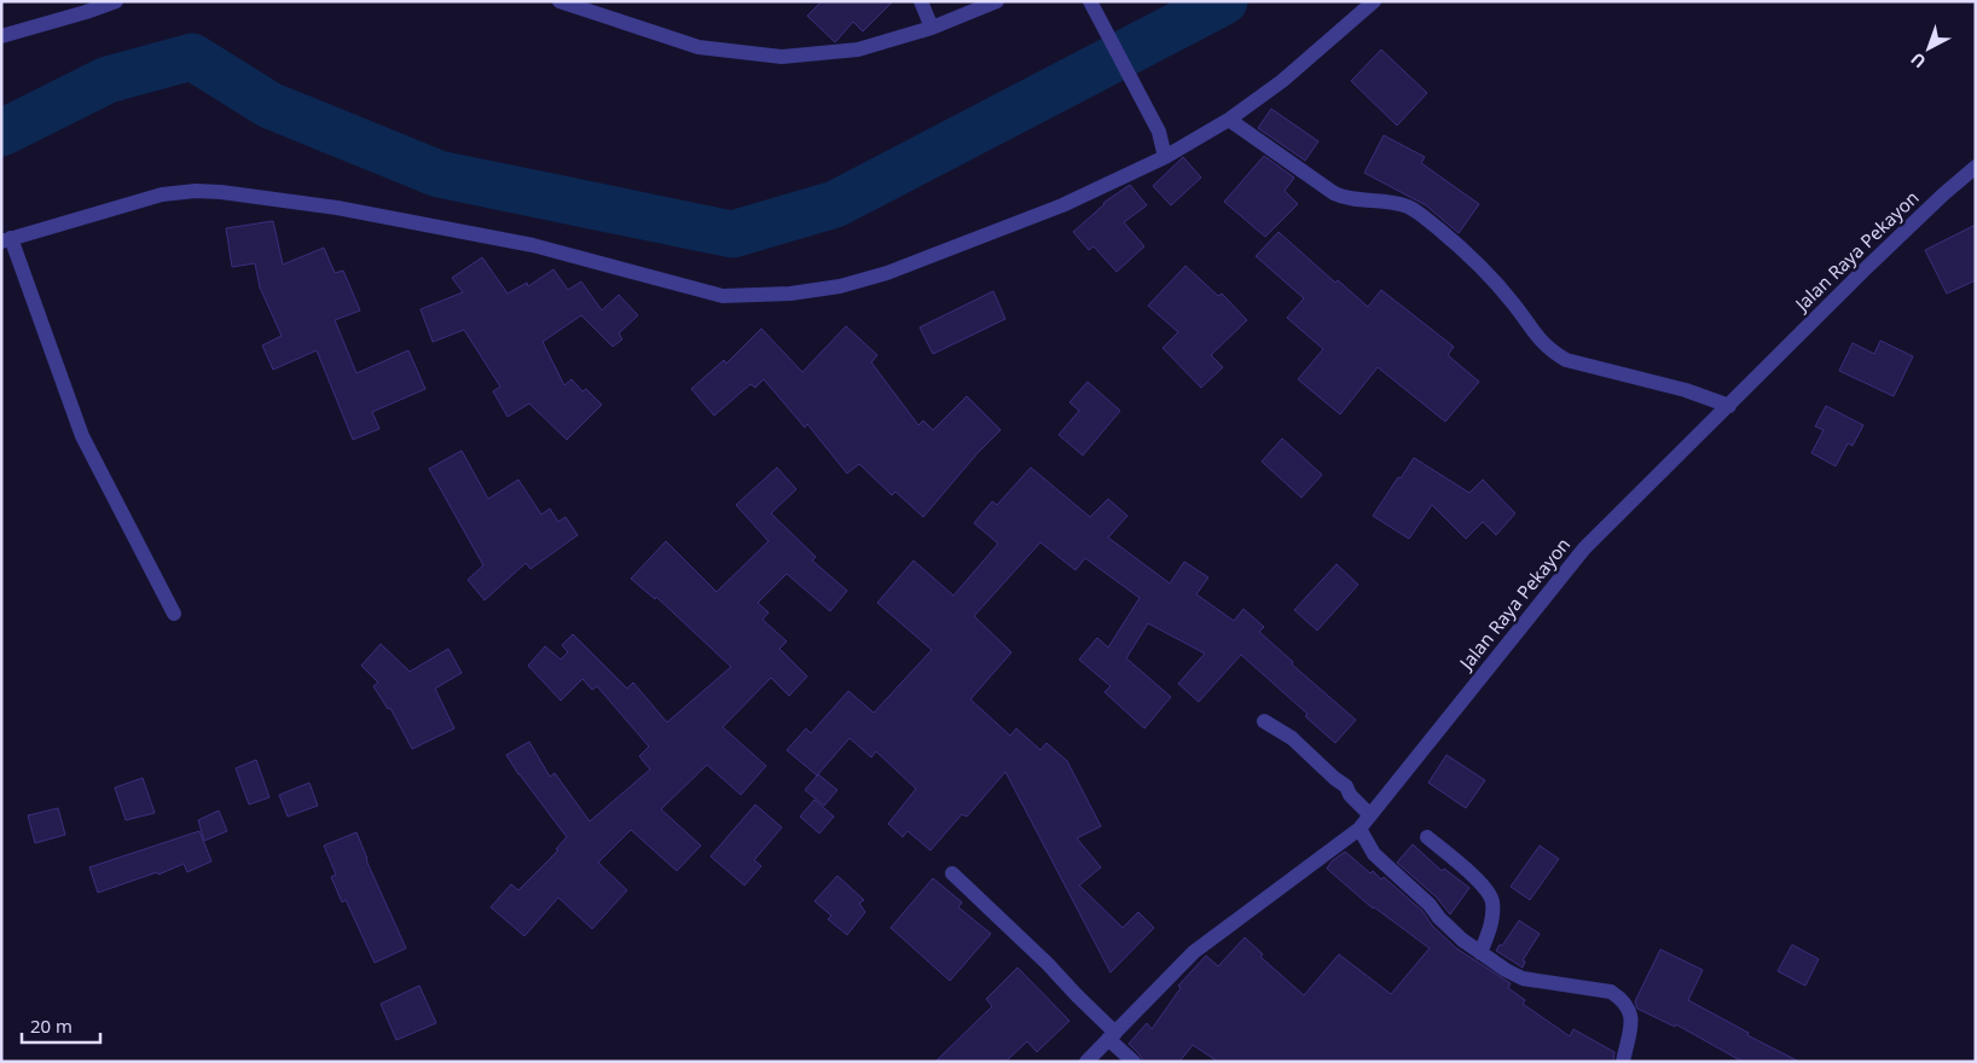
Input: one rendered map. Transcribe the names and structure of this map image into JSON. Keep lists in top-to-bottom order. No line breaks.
{"streets":{"street":["Jalan Raya Pekayon"]},"scale_bar":"20 m","north":"bottom left"}
